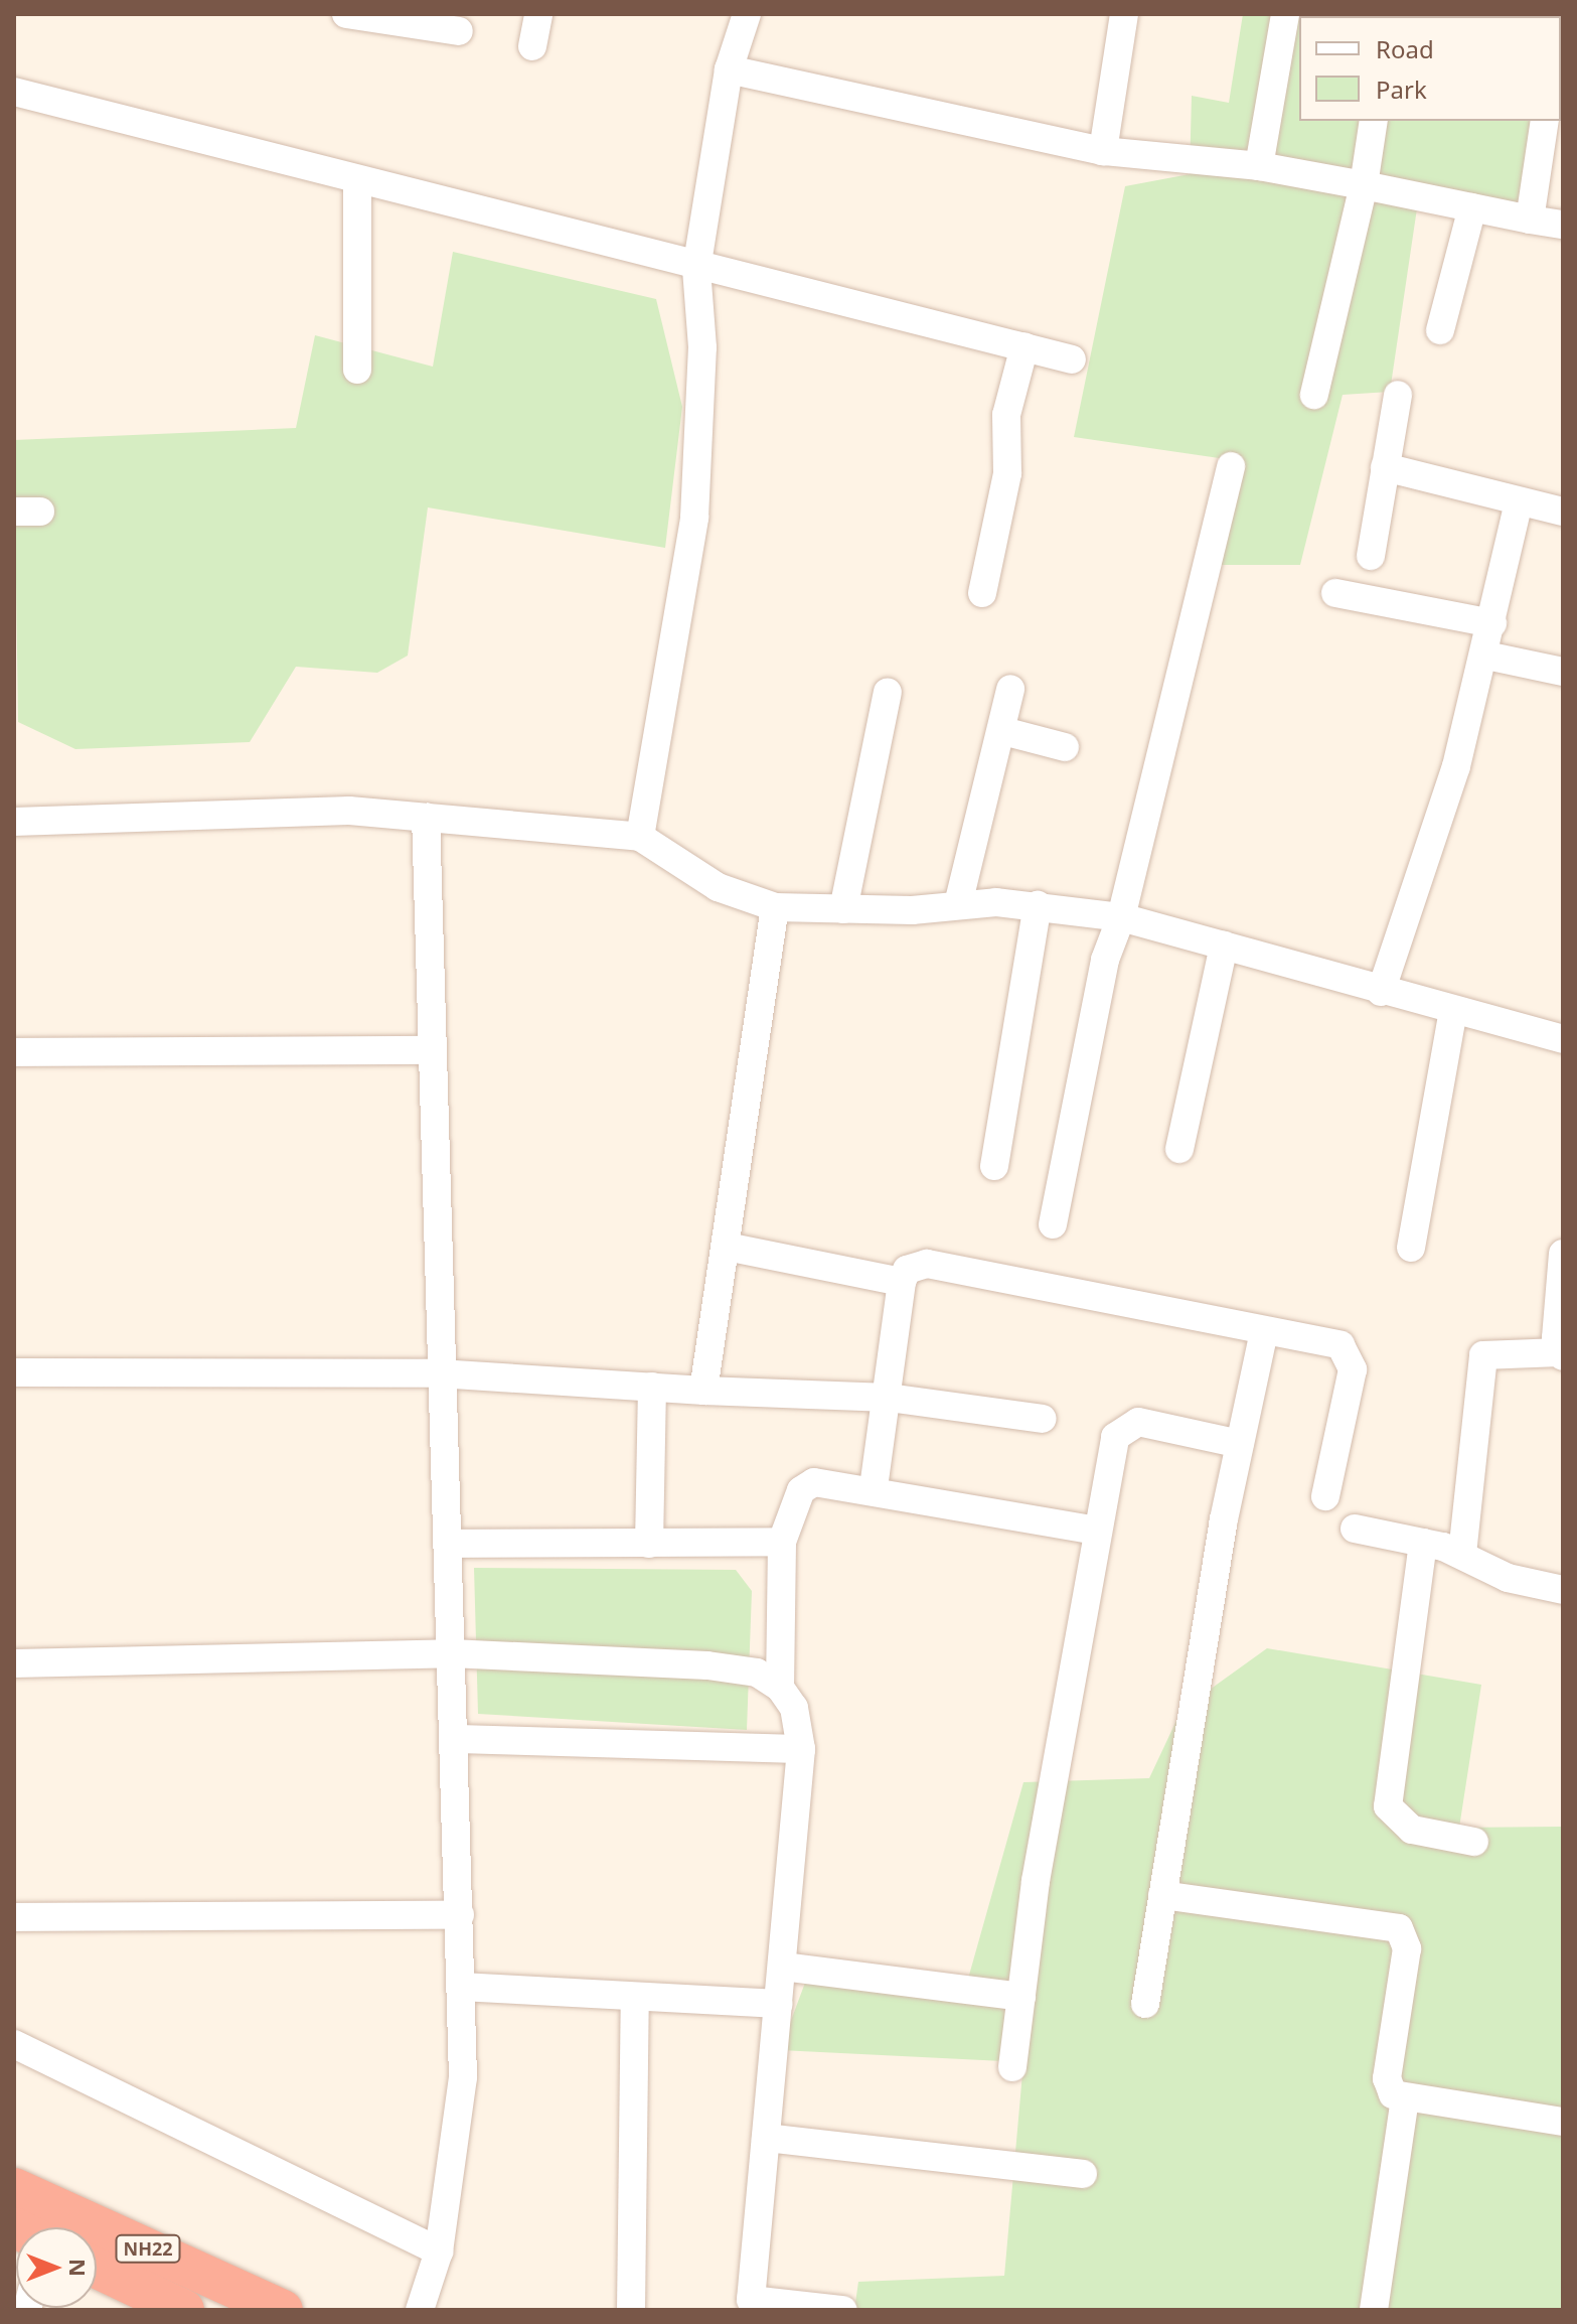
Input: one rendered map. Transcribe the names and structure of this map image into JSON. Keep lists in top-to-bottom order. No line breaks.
{"streets":{"highway":["NH22"]},"legend":["Road","Park"],"north":"right"}
